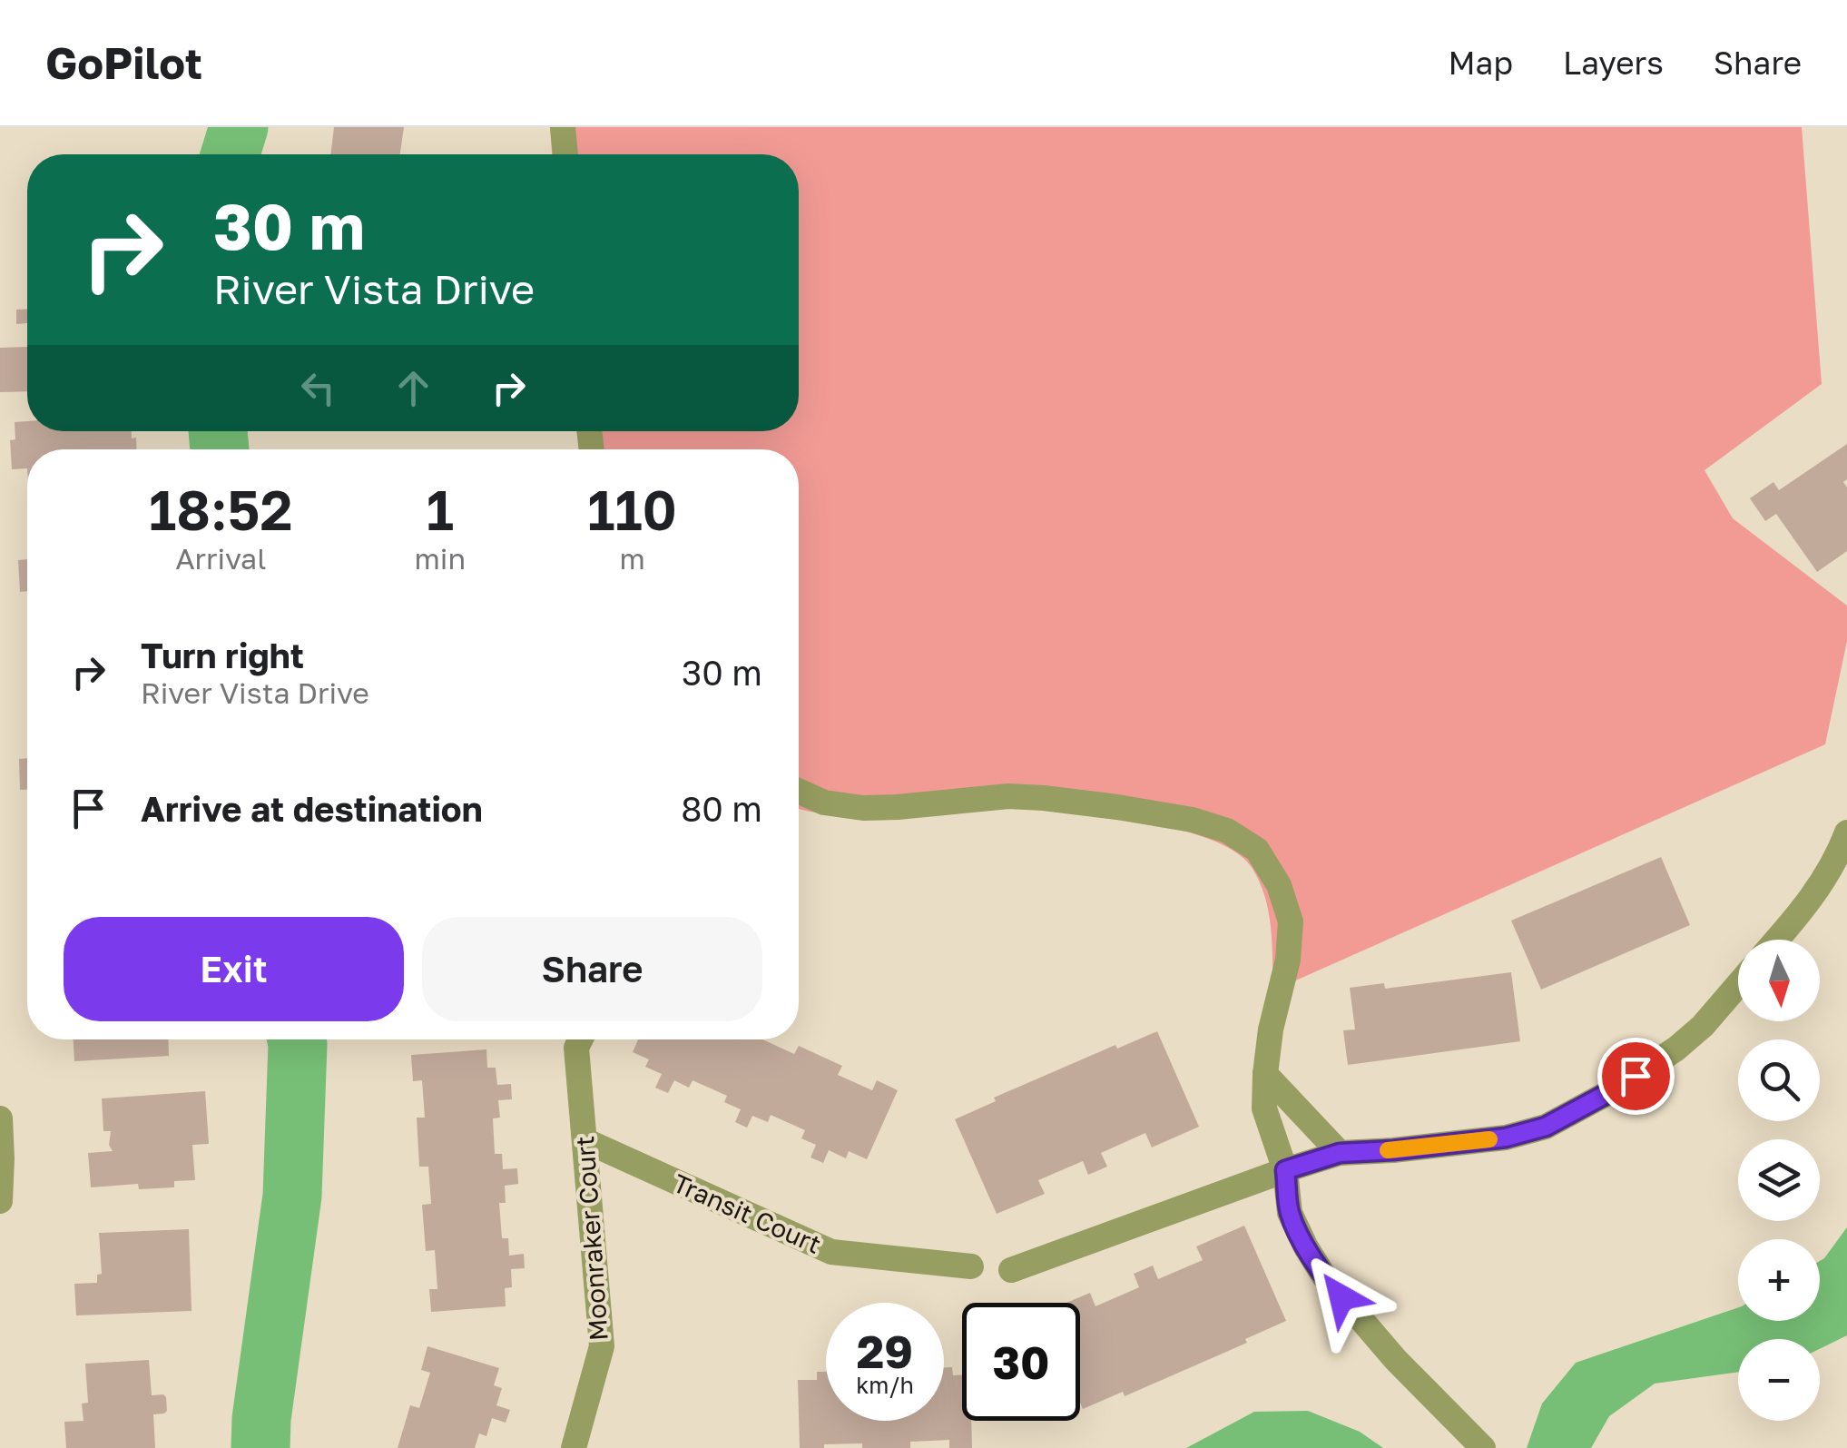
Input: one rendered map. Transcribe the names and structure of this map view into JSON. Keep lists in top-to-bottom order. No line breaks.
{"streets":{"street":["Transit Court","Moonraker Court"]},"crossings":[["Transit Court","Moonraker Court"]],"north":"bottom","page":{"header":"GoPilot","nav":["Map","Layers","Share"],"turn":["30 m","River Vista Drive"],"eta":["18:52","Arrival","1","min","110","m"],"list":[{"name":"Turn right","note":"River Vista Drive","value":"30 m"},{"name":"Arrive at destination","value":"80 m"}],"buttons":["Exit","Share"],"map_buttons":["+","−"],"speed":"29 km/h","limit":"30"}}
